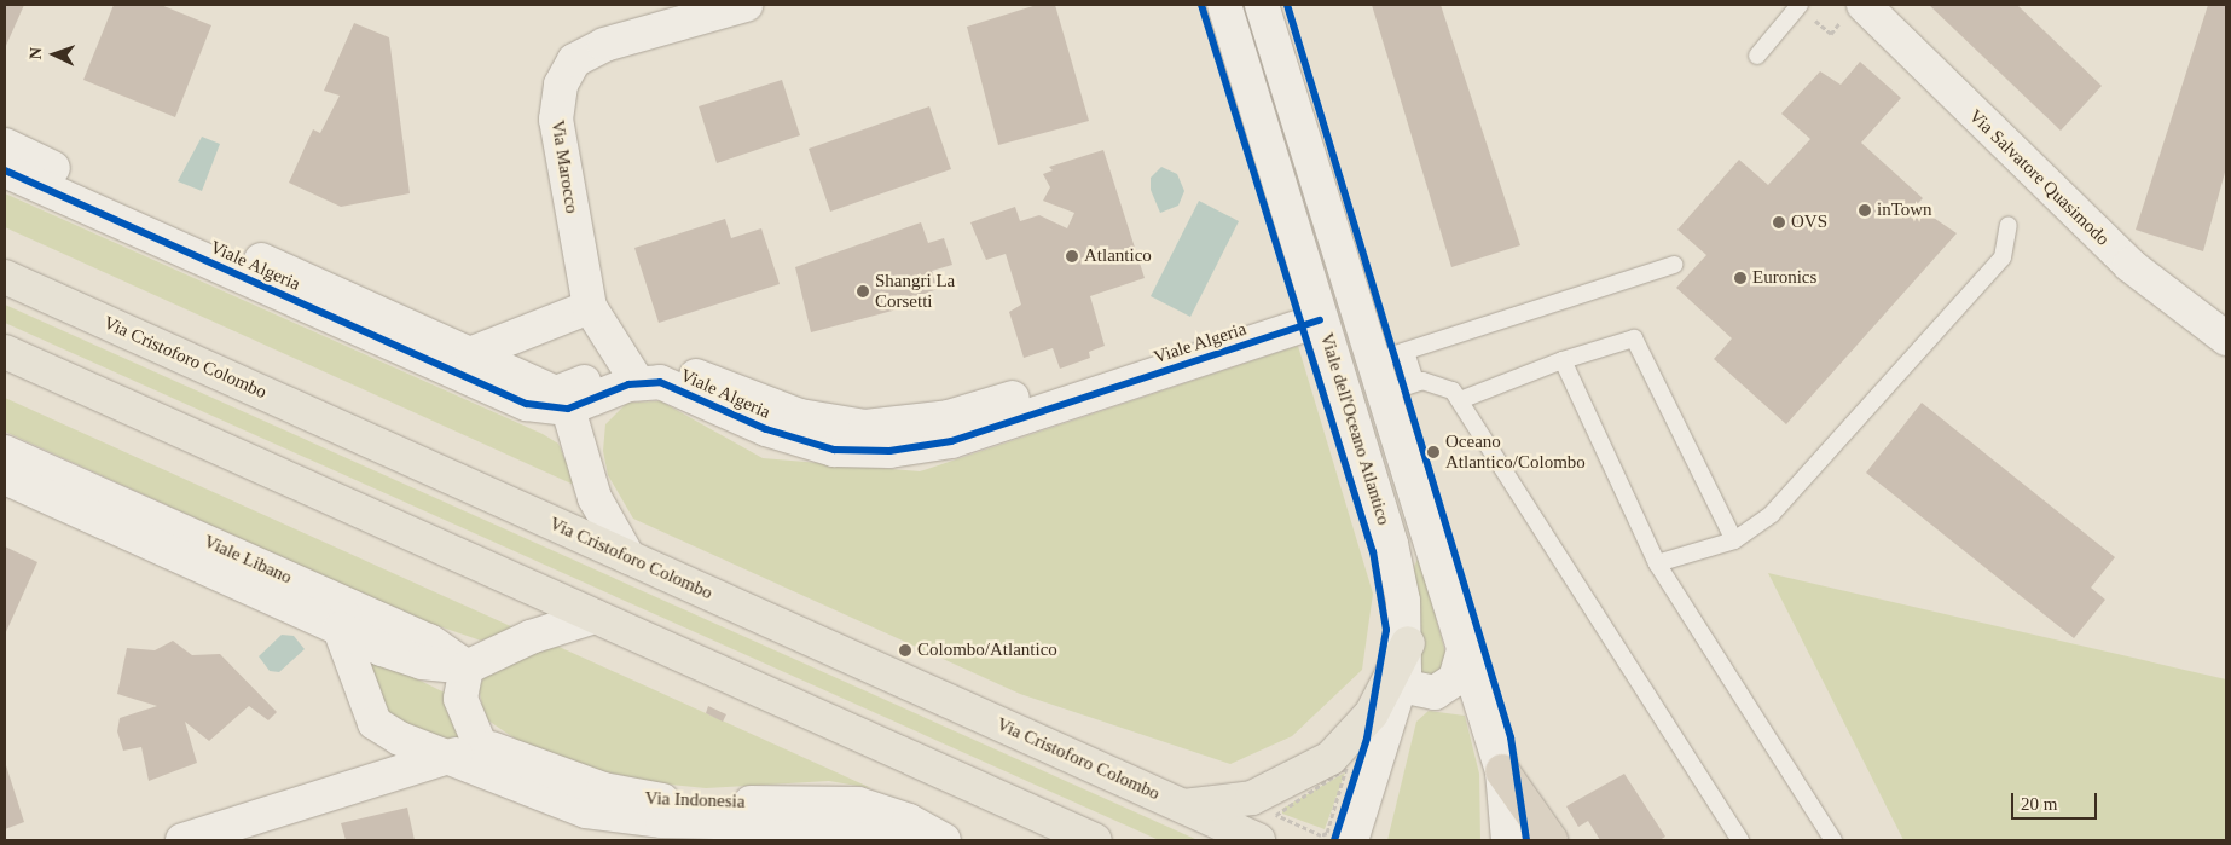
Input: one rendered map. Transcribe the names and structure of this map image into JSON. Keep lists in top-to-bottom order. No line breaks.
{"streets":{"main road":["Via Cristoforo Colombo"],"street":["Via Marocco","Via Salvatore Quasimodo","Viale Algeria","Viale dell'Oceano Atlantico","Viale Libano","Via Indonesia"]},"crossings":[["Viale Algeria","Viale dell'Oceano Atlantico"]],"places":["inTown","OVS","Atlantico","Euronics","Shangri La Corsetti","Oceano Atlantico/Colombo","Colombo/Atlantico"],"scale_bar":"20 m","north":"left"}
